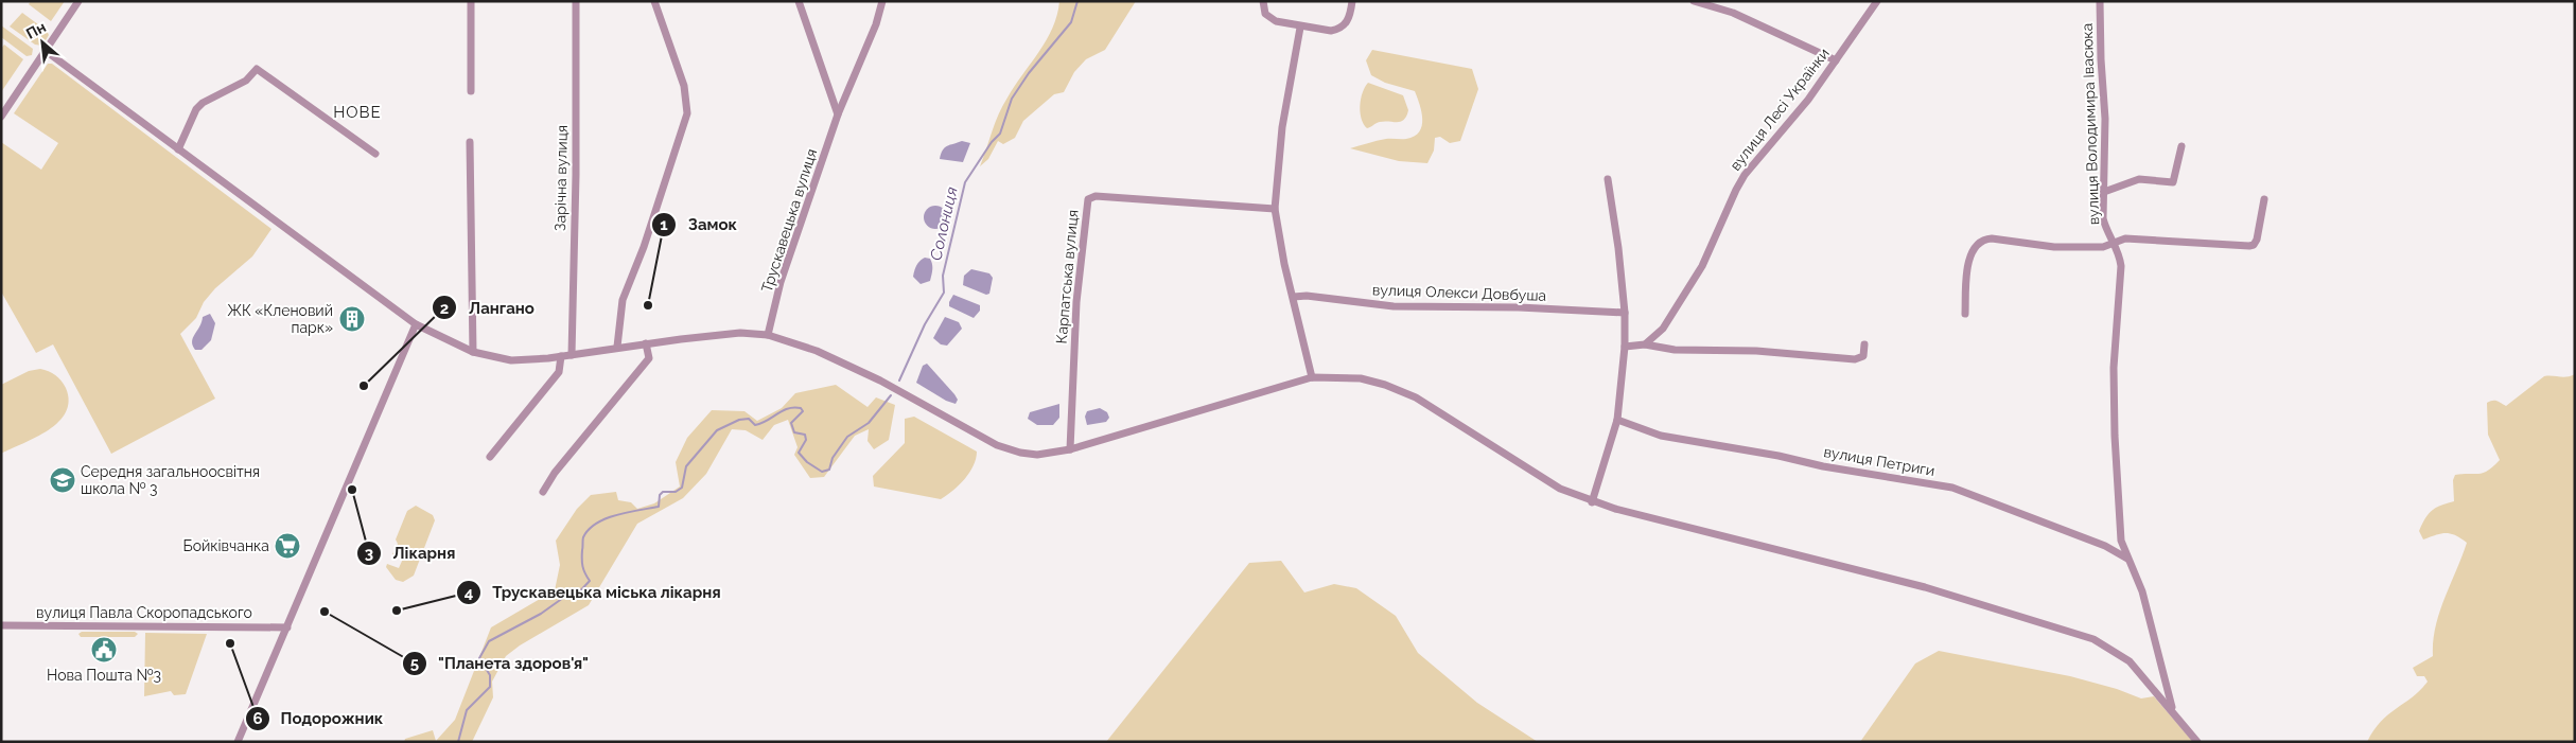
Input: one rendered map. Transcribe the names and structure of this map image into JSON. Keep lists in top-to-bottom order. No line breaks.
{"streets":{"street":["вулиця Лесі Українки","вулиця Володимира Івасюка","Зарічна вулиця","Трускавецька вулиця","Карпатська вулиця","вулиця Олекси Довбуша","вулиця Петриги","вулиця Павла Скоропадського"]},"crossings":[["вулиця Володимира Івасюка","вулиця Петриги"]],"districts":["НОВЕ"],"water":["Солониця"],"places":{"other":["Замок","Лангано","Лікарня","Трускавецька міська лікарня","\"Планета здоров'я\"","Подорожник"],"building":["ЖК «Кленовий парк»"],"school or university":["Середня загальноосвітня школа № 3"],"supermarket":["Бойківчанка"],"public building":["Нова Пошта №3"]},"north":"top left"}
